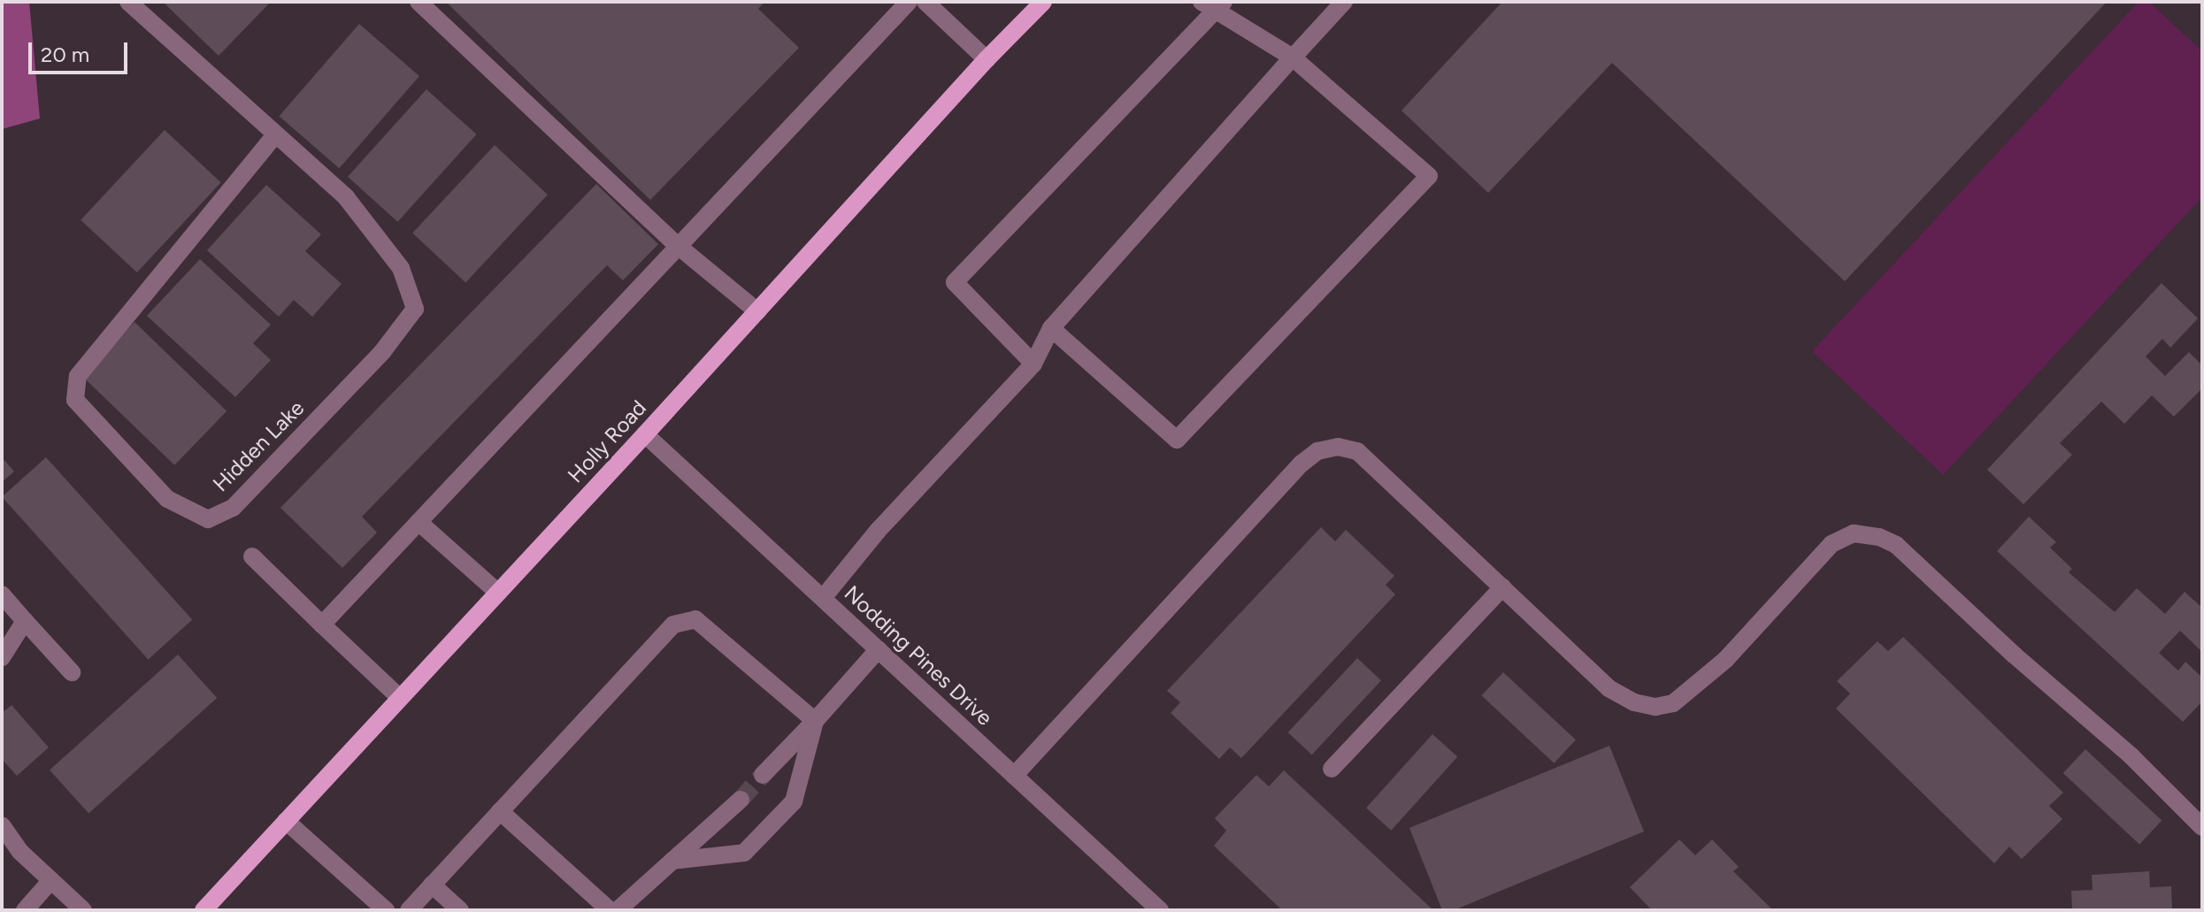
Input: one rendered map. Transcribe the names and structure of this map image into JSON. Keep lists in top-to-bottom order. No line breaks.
{"streets":{"main road":["Holly Road"],"street":["Hidden Lake","Nodding Pines Drive"]},"crossings":[["Holly Road","Nodding Pines Drive"]],"scale_bar":"20 m"}
